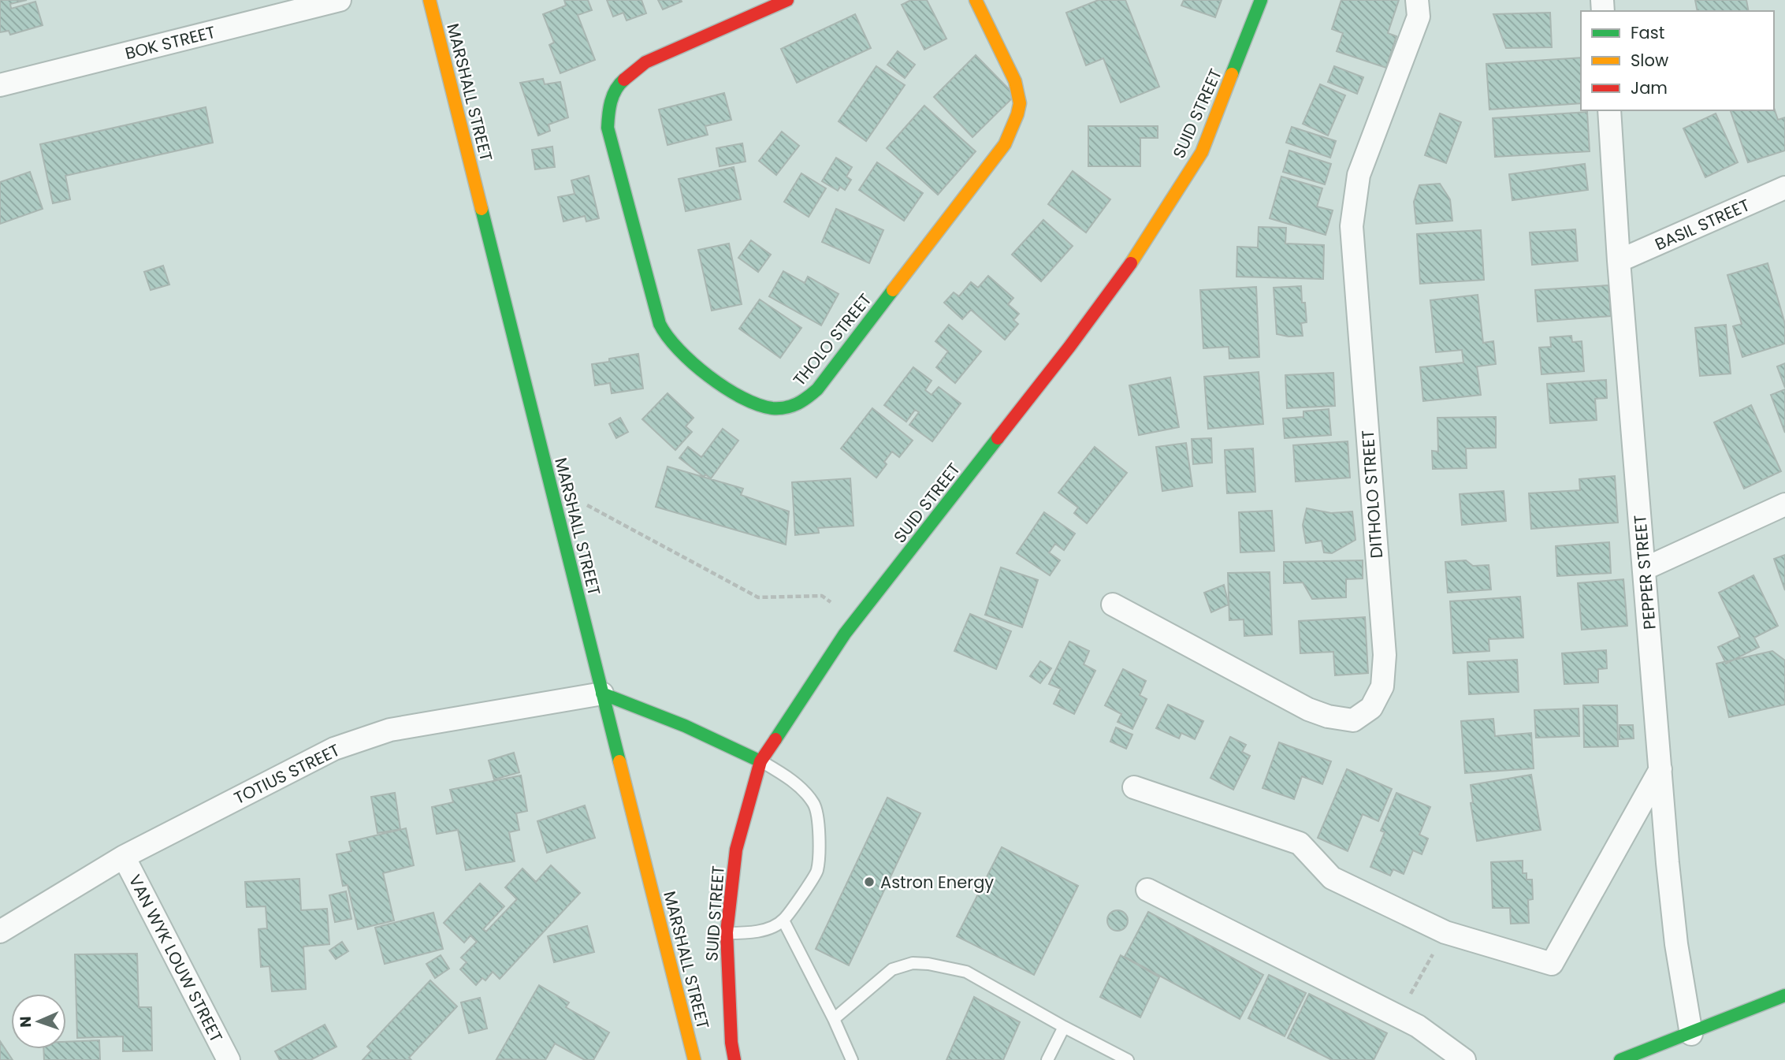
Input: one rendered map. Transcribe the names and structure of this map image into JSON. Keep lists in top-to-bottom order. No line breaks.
{"streets":{"street":["BOK STREET","MARSHALL STREET","SUID STREET","BASIL STREET","THOLO STREET","DITHOLO STREET","PEPPER STREET","TOTIUS STREET","VAN WYK LOUW STREET"]},"crossings":[["MARSHALL STREET","TOTIUS STREET"],["BASIL STREET","PEPPER STREET"],["TOTIUS STREET","VAN WYK LOUW STREET"]],"places":["Astron Energy"],"legend":["Fast","Slow","Jam"],"north":"left"}
